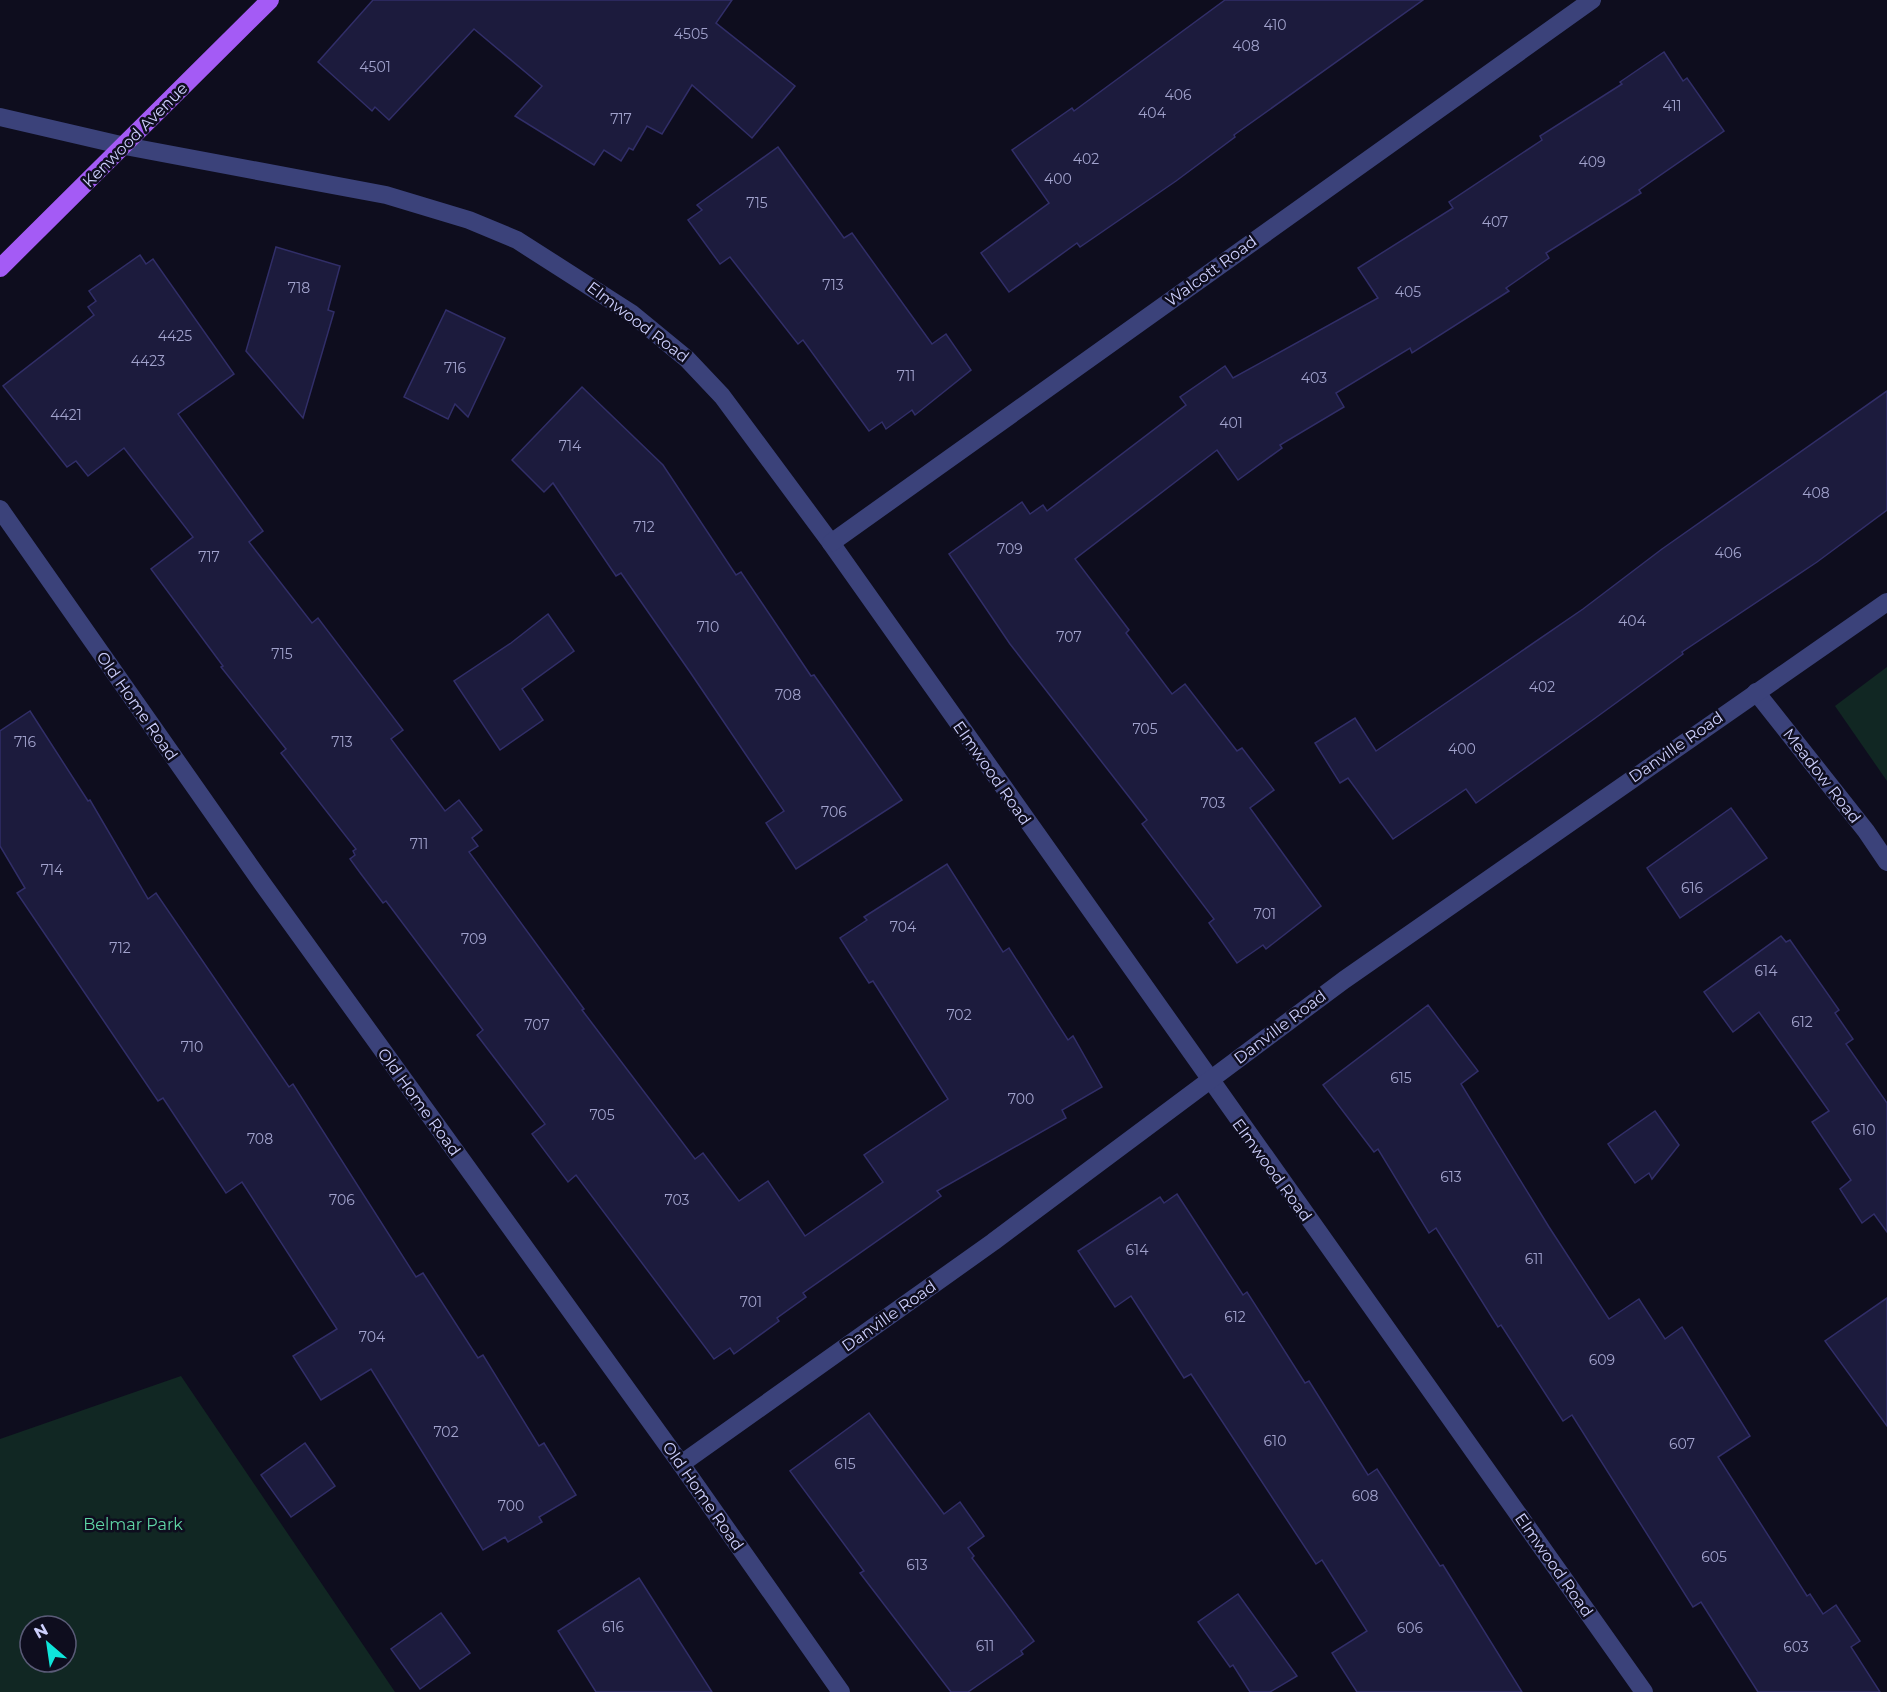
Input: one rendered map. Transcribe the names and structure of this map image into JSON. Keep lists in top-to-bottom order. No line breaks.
{"streets":{"main road":["Kenwood Avenue"],"street":["Walcott Road","Elmwood Road","Old Home Road","Danville Road","Meadow Road"]},"crossings":[["Kenwood Avenue","Elmwood Road"],["Walcott Road","Elmwood Road"],["Elmwood Road","Danville Road"],["Old Home Road","Danville Road"],["Danville Road","Meadow Road"]],"parks":["Belmar Park"],"house_numbers":["410","4505","408","4501","406","411","404","717","402","409","400","715","407","713","718","405","4425","4423","716","711","403","4421","401","714","408","712","709","406","717","404","710","707","715","402","708","705","716","713","400","703","706","711","714","616","701","704","709","712","614","702","612","707","710","615","700","705","610","708","613","706","703","614","611","701","612","704","609","702","610","607","615","608","700","605","613","616","606","611","603"],"north":"top left"}
